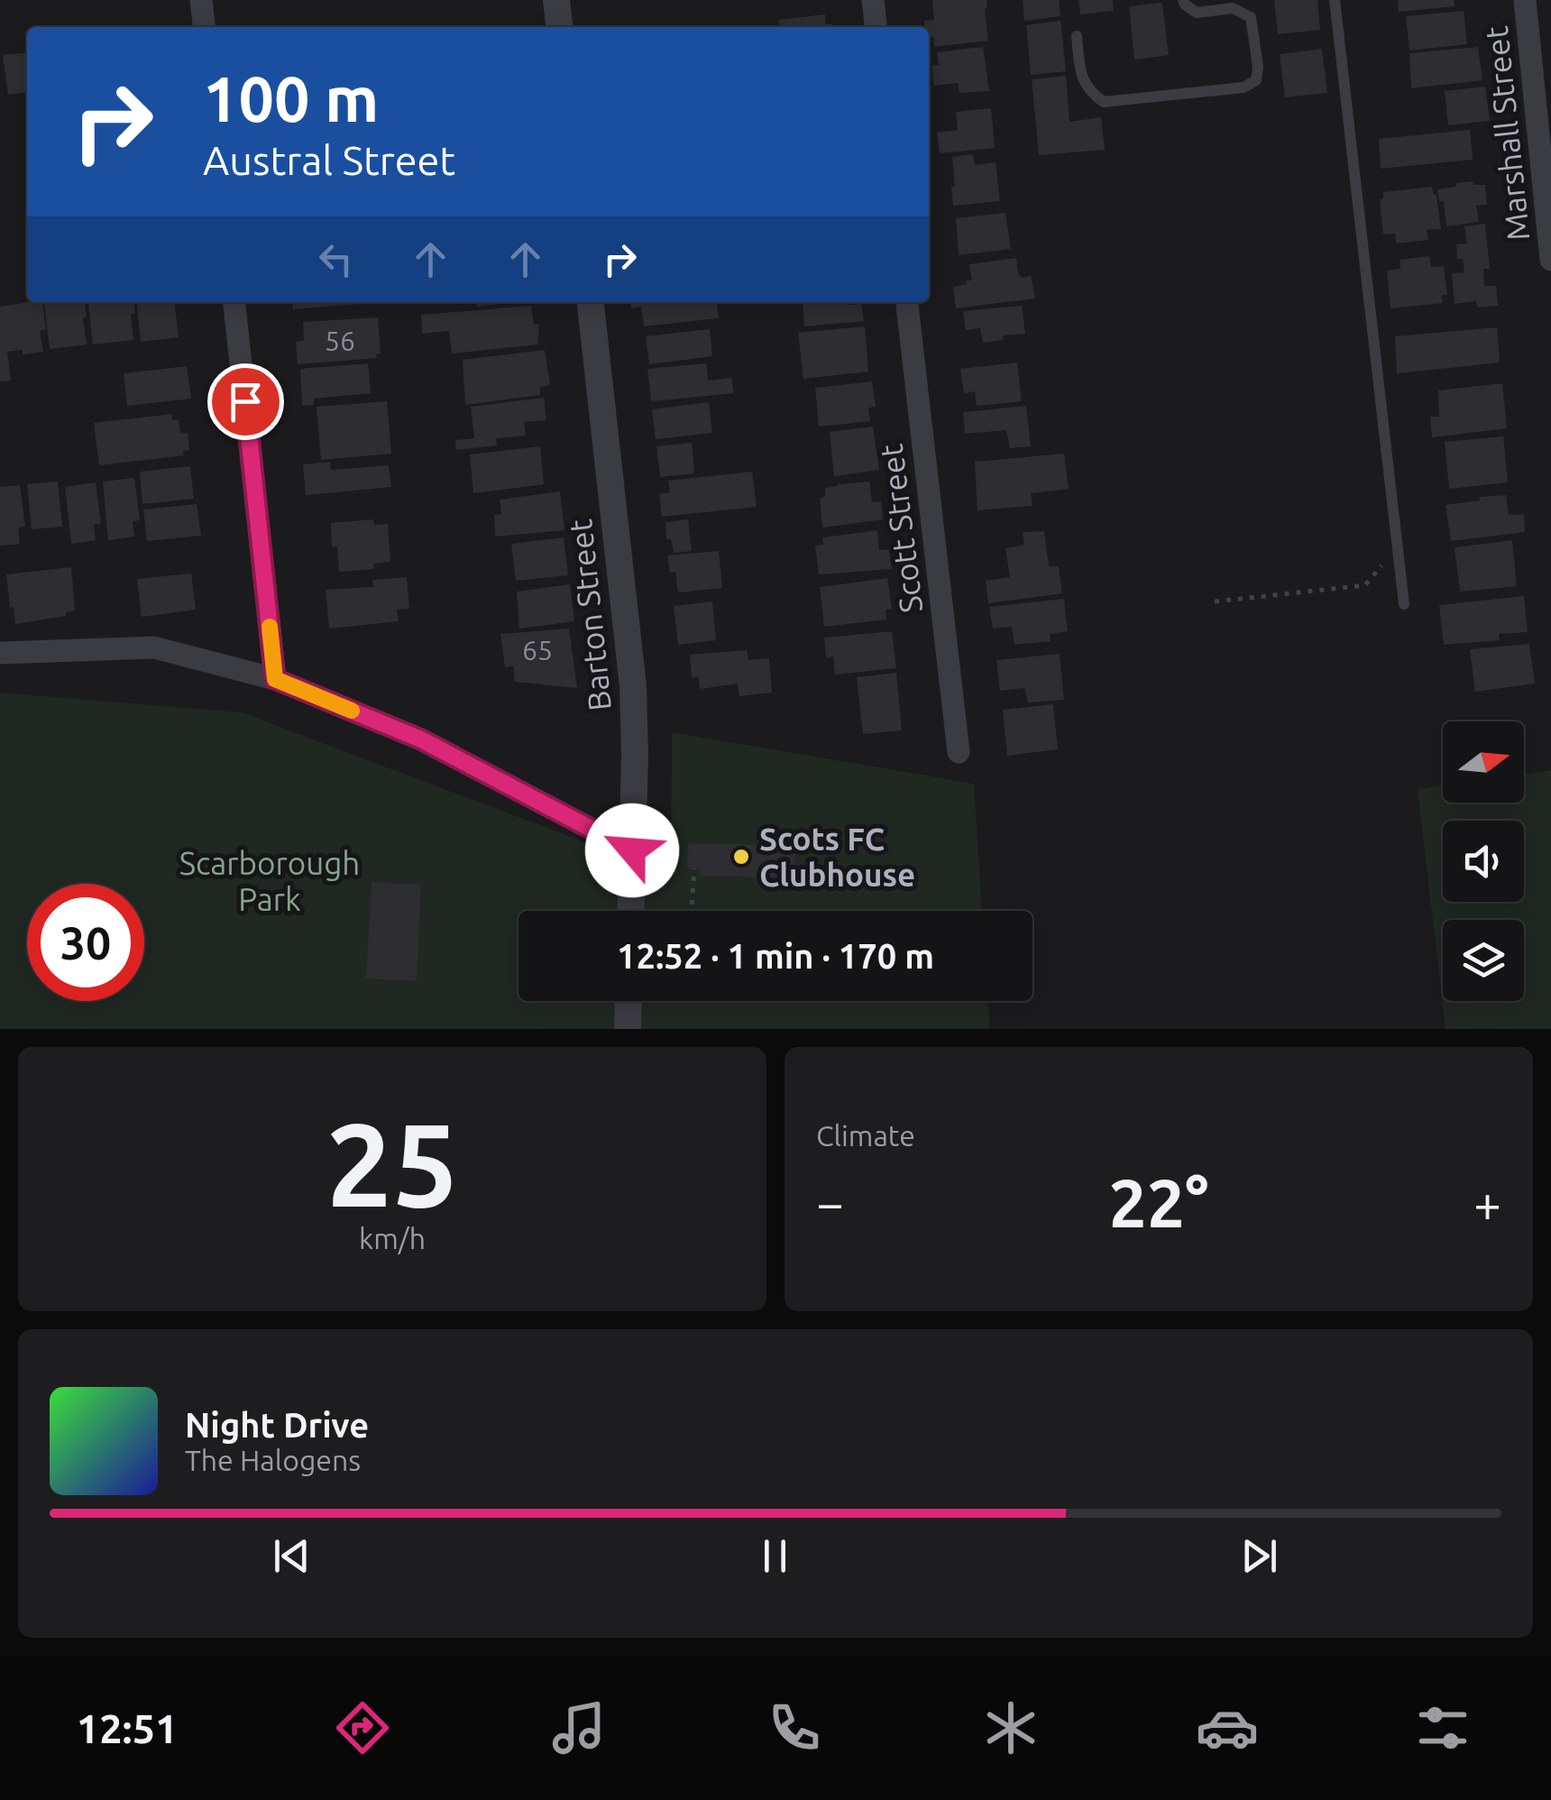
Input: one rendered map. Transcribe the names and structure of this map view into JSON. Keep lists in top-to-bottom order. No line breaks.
{"streets":{"street":["Marshall Street","Scott Street","Barton Street"]},"parks":["Scarborough Park"],"places":["Scots FC Clubhouse"],"house_numbers":["56","65"],"north":"right","page":{"turn":["100 m","Austral Street"],"limit":"30","trip":"12:52 · 1 min · 170 m","tile":[["25","km/h"],"Climate"],"heat":["−","22°","+"],"song":["Night Drive","The Halogens"],"tabs":"12:51"}}
